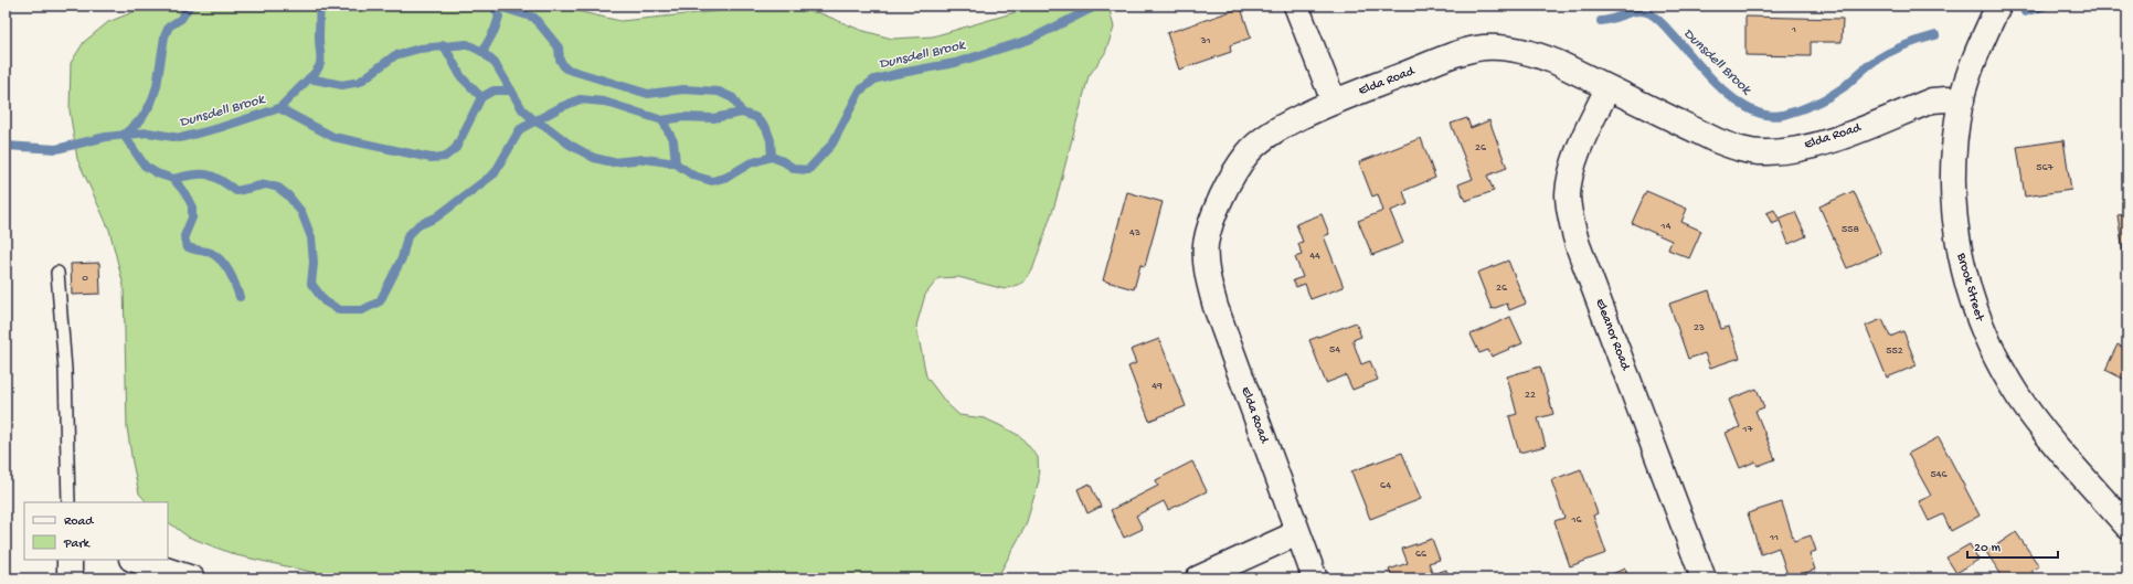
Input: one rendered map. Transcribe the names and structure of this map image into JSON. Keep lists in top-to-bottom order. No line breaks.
{"streets":{"street":["Elda Road","Brook Street","Eleanor Road"]},"crossings":[["Elda Road","Brook Street"],["Elda Road","Eleanor Road"]],"water":["Dunsdell Brook"],"house_numbers":["1","31","26","567","14","558","43","44","0","26","23","54","552","49","22","17","546","64","16","11","66"],"legend":["Road","Park"],"scale_bar":"20 m"}
